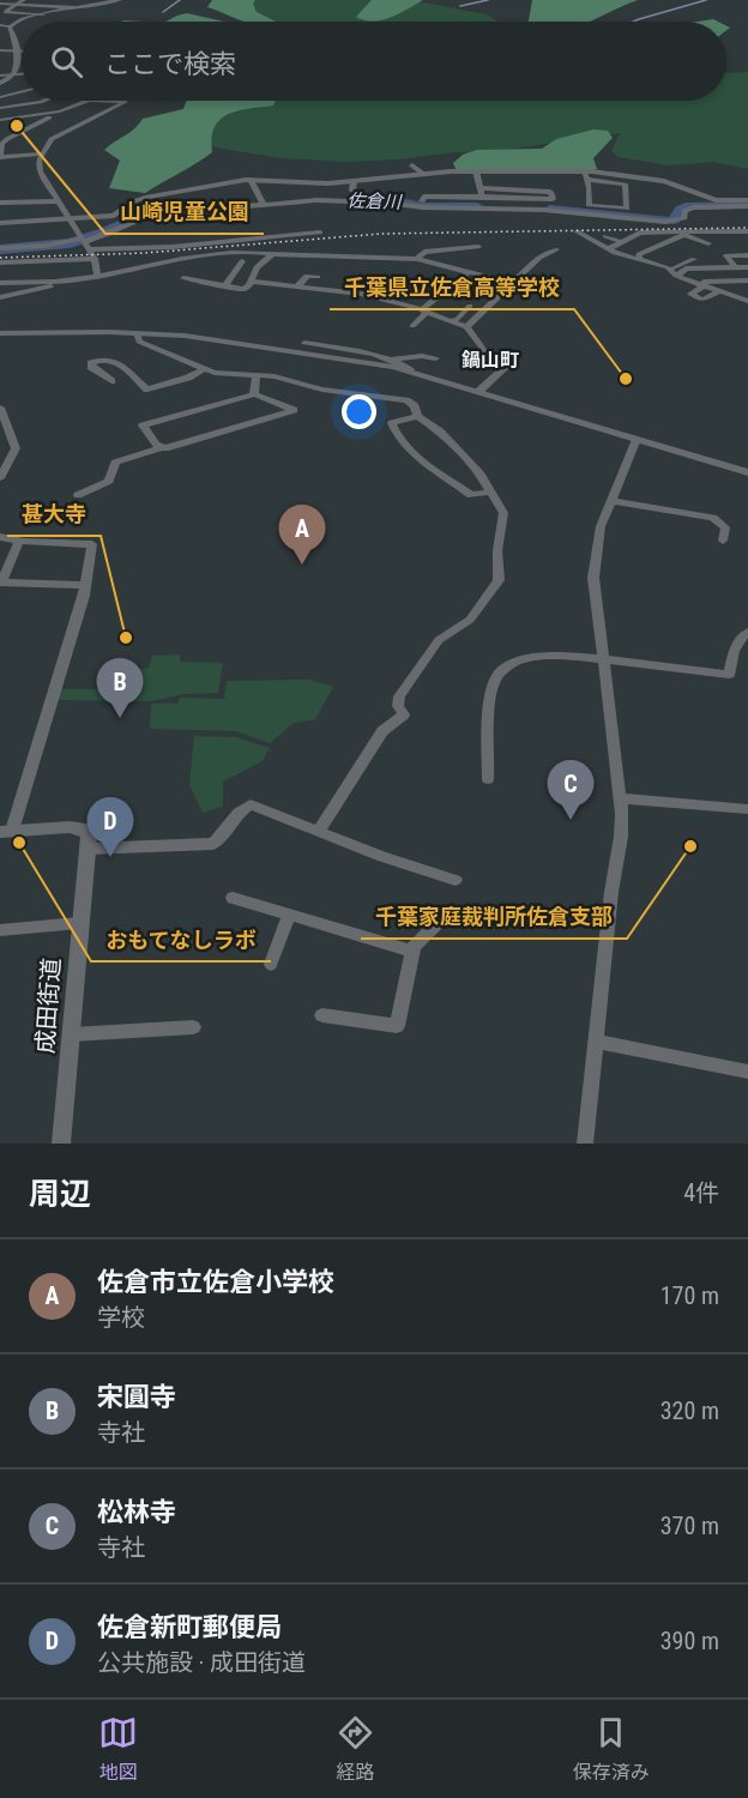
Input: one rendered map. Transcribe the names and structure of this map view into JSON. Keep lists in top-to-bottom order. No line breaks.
{"streets":{"street":["成田街道"]},"districts":["鍋山町"],"water":["佐倉川"],"places":["山崎児童公園","千葉県立佐倉高等学校","甚大寺","おもてなしラボ","千葉家庭裁判所佐倉支部"],"page":{"search":"ここで検索","pins":["A","B","C","D"],"heading":["周辺","4件"],"list":[{"mark":"A","name":"佐倉市立佐倉小学校","note":"学校","value":"170 m"},{"mark":"B","name":"宋圓寺","note":"寺社","value":"320 m"},{"mark":"C","name":"松林寺","note":"寺社","value":"370 m"},{"mark":"D","name":"佐倉新町郵便局","note":"公共施設 · 成田街道","value":"390 m"}],"nav":["地図","経路","保存済み"]}}
